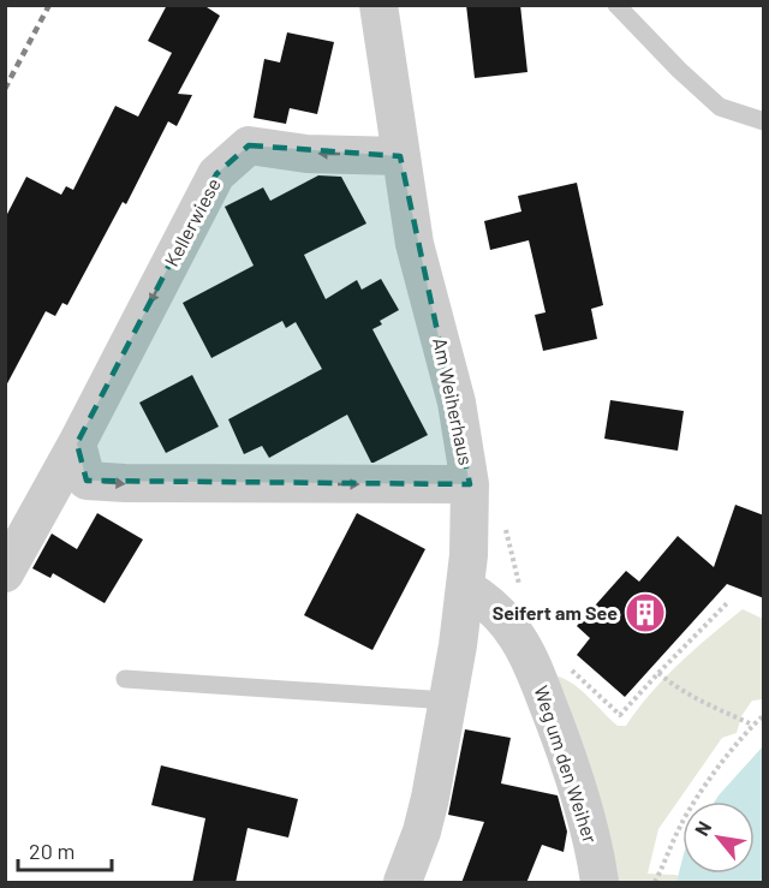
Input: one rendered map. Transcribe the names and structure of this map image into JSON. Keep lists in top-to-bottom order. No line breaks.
{"streets":{"street":["Kellerwiese","Am Weiherhaus","Weg um den Weiher"]},"crossings":[["Kellerwiese","Am Weiherhaus"],["Am Weiherhaus","Weg um den Weiher"]],"one_way":["Kellerwiese"],"places":{"building":["Seifert am See"]},"scale_bar":"20 m","north":"top left"}
